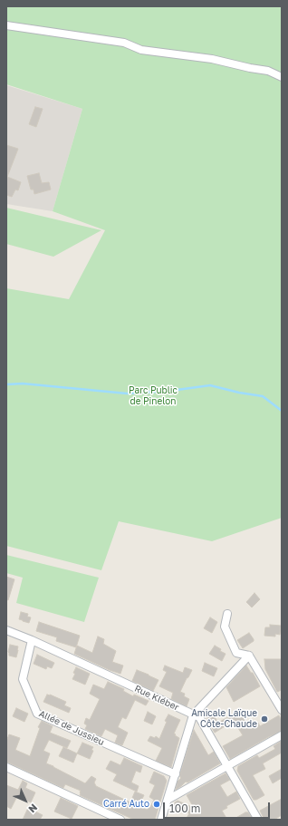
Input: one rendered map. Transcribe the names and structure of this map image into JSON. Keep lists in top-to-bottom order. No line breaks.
{"streets":{"street":["Rue Kléber","Allée de Jussieu"]},"crossings":[["Rue Kléber","Allée de Jussieu"]],"parks":["Parc Public de Pinelon"],"places":["Amicale Laïque Côte-Chaude","Carré Auto"],"scale_bar":"100 m","north":"bottom right"}
